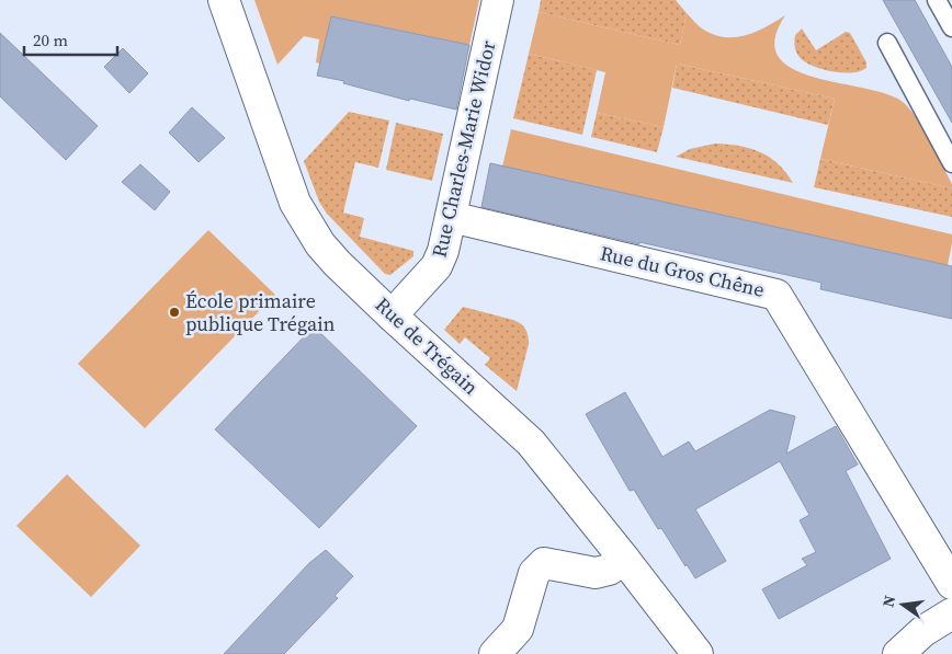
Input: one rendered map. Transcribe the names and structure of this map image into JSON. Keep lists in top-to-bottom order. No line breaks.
{"streets":{"street":["Rue Charles-Marie Widor","Rue du Gros Chêne","Rue de Trégain"]},"crossings":[["Rue Charles-Marie Widor","Rue du Gros Chêne"],["Rue Charles-Marie Widor","Rue de Trégain"]],"places":["École primaire publique Trégain"],"scale_bar":"20 m","north":"left"}
